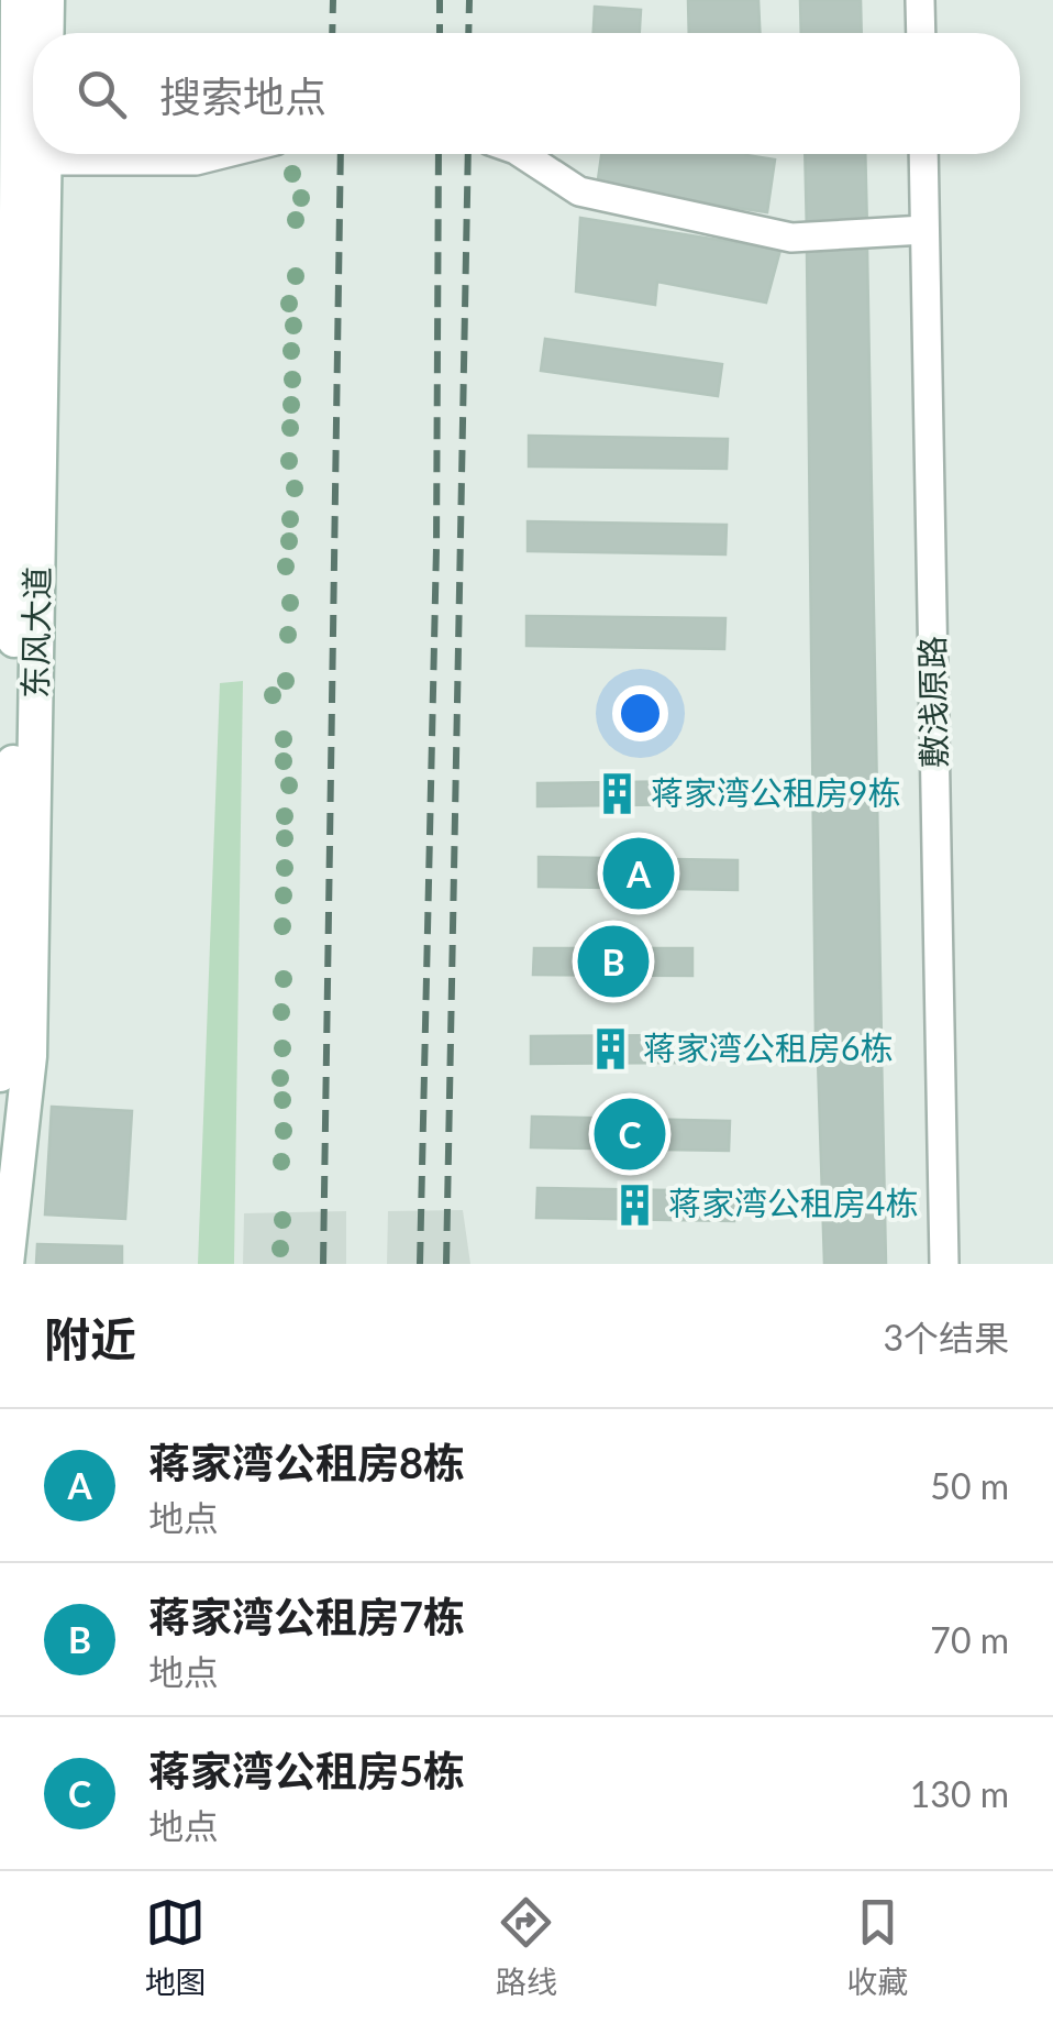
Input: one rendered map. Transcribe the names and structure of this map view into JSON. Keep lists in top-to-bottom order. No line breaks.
{"streets":{"street":["东风大道","敷浅原路"]},"places":{"building":["蒋家湾公租房9栋","蒋家湾公租房6栋","蒋家湾公租房4栋"]},"page":{"search":"搜索地点","pins":["A","B","C"],"heading":["附近","3个结果"],"list":[{"mark":"A","name":"蒋家湾公租房8栋","note":"地点","value":"50 m"},{"mark":"B","name":"蒋家湾公租房7栋","note":"地点","value":"70 m"},{"mark":"C","name":"蒋家湾公租房5栋","note":"地点","value":"130 m"}],"nav":["地图","路线","收藏"]}}
